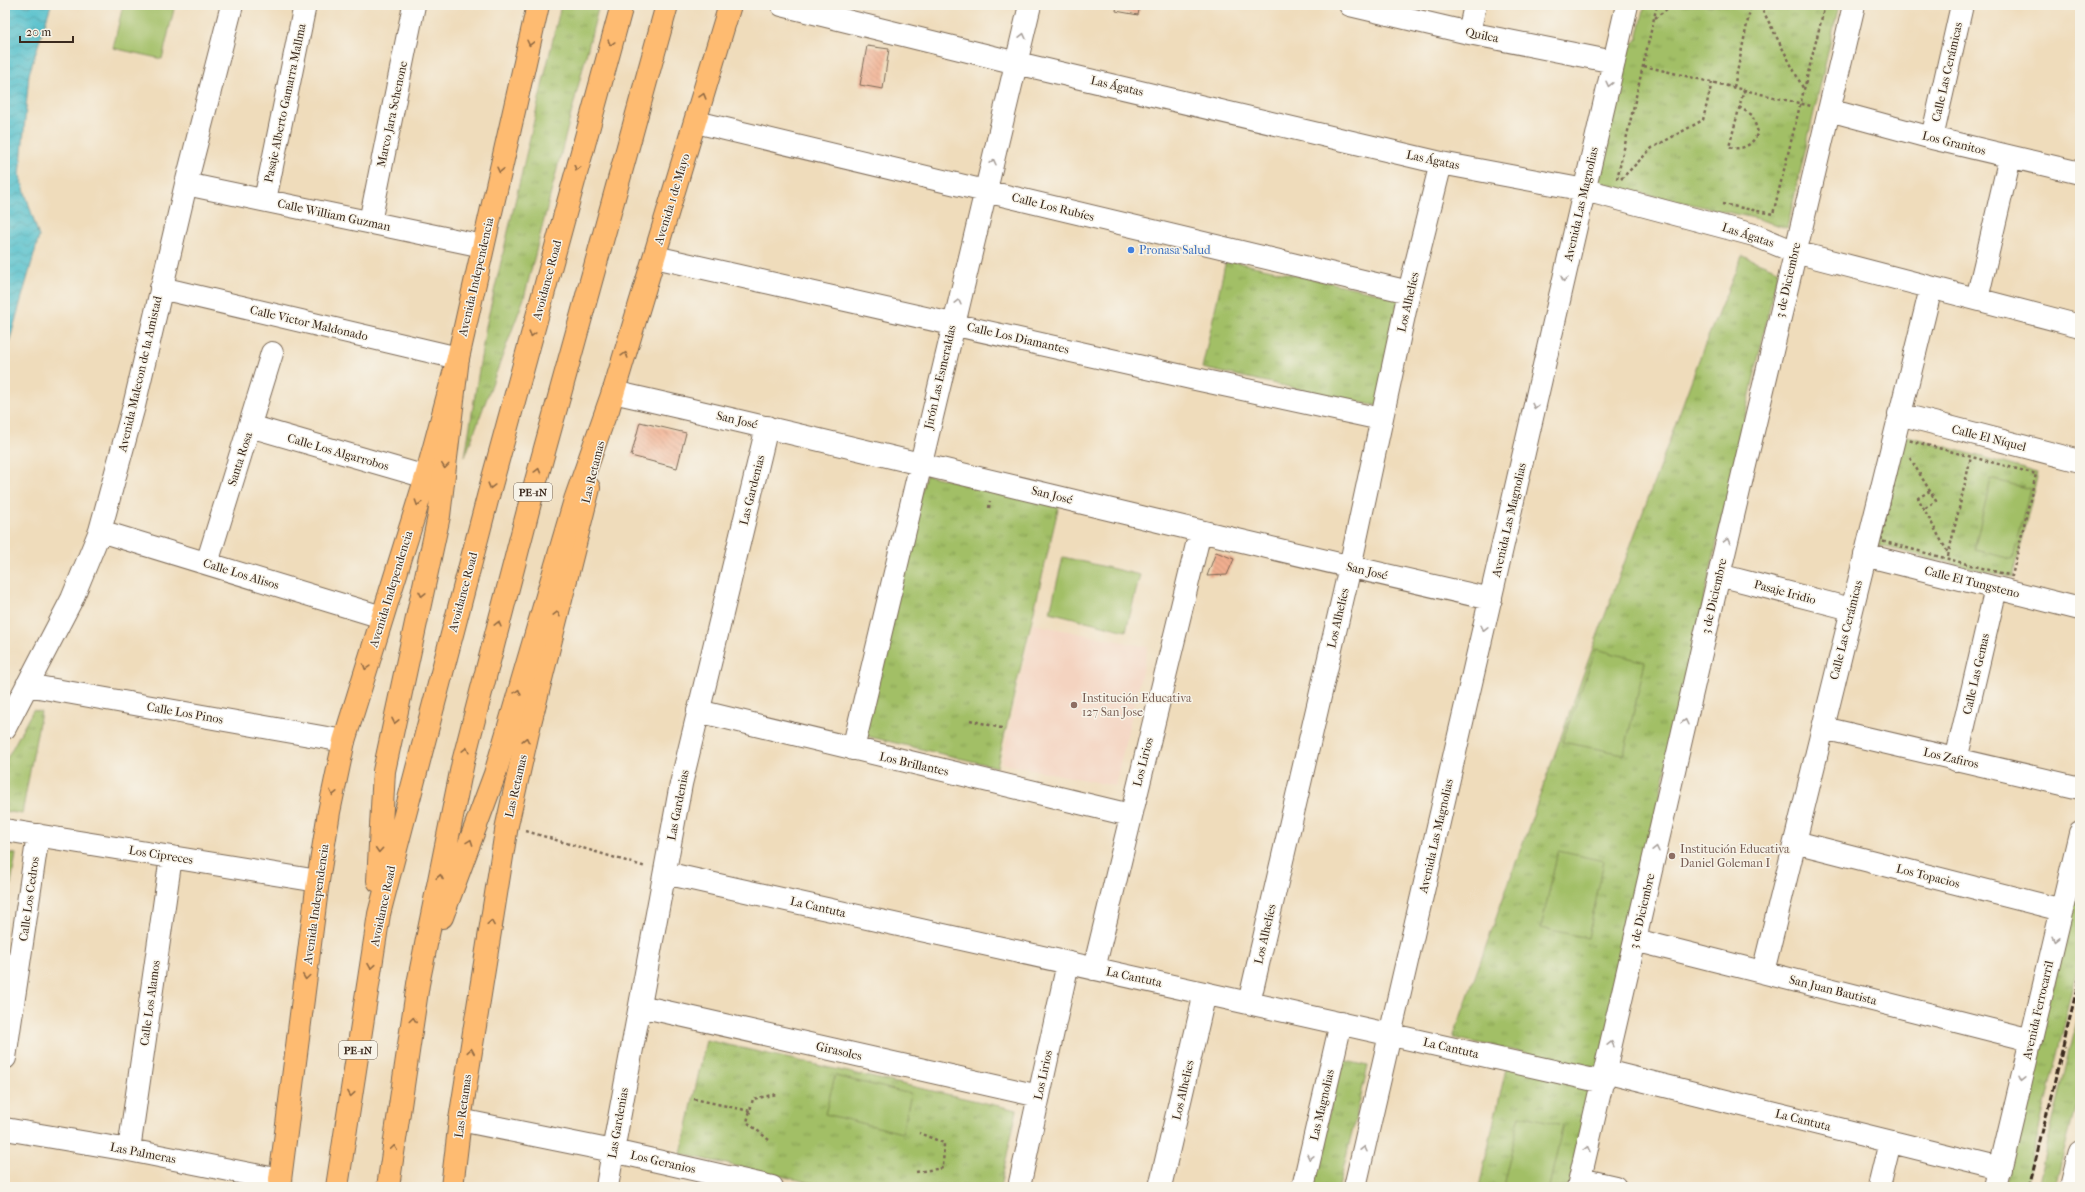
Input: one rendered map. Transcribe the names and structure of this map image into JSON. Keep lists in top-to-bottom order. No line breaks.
{"streets":{"main road":["Avenida 1 de Mayo","Avenida Independencia","Avoidance Road","Las Retamas","PE-1N"],"street":["Quilca","Calle Las Cerámicas","Las Ágatas","Pasaje Alberto Gamarra Mallma","Marco Jara Schenone","Los Granitos","Avenida Las Magnolias","Calle Los Rubíes","Calle William Guzman","3 de Diciembre","Los Alhelíes","Calle Victor Maldonado","Calle Los Diamantes","Avenida Malecon de la Amistad","Jirón Las Esmeraldas","San José","Calle El Níquel","Calle Los Algarrobos","Santa Rosa","Las Gardenias","Calle Los Alisos","Calle El Tungsteno","Pasaje Iridio","Calle Las Gemas","Calle Los Pinos","Los Zafiros","Los Lirios","Los Brillantes","Los Cipreces","Los Topacios","Calle Los Cedros","La Cantuta","San Juan Bautista","Calle Los Alamos","Avenida Ferrocarril","Girasoles","Los Alhelies","Las Magnolias","Las Palmeras","Los Geranios"]},"crossings":[["Quilca","Avenida Las Magnolias"],["Calle Las Cerámicas","Las Ágatas"],["Calle Las Cerámicas","Los Granitos"],["Calle Las Cerámicas","Calle El Níquel"],["Calle Las Cerámicas","Calle El Tungsteno"],["Calle Las Cerámicas","Pasaje Iridio"],["Calle Las Cerámicas","Los Zafiros"],["Calle Las Cerámicas","Los Topacios"],["Calle Las Cerámicas","San Juan Bautista"],["Las Ágatas","Avenida Las Magnolias"],["Las Ágatas","3 de Diciembre"],["Las Ágatas","Los Alhelíes"],["Las Ágatas","Jirón Las Esmeraldas"],["Pasaje Alberto Gamarra Mallma","Calle William Guzman"],["Marco Jara Schenone","Calle William Guzman"],["Los Granitos","3 de Diciembre"],["Avenida 1 de Mayo","Calle Los Rubíes"],["Avenida 1 de Mayo","Calle Los Diamantes"],["Avenida 1 de Mayo","San José"],["Avenida 1 de Mayo","Las Retamas"],["Avenida Las Magnolias","San José"],["Avenida Las Magnolias","La Cantuta"],["Calle Los Rubíes","Los Alhelíes"],["Calle Los Rubíes","Jirón Las Esmeraldas"],["Calle William Guzman","Avenida Independencia"],["Calle William Guzman","Avenida Malecon de la Amistad"],["Avenida Independencia","Calle Victor Maldonado"],["Avenida Independencia","Calle Los Algarrobos"],["Avenida Independencia","Calle Los Alisos"],["Avenida Independencia","Calle Los Pinos"],["Avenida Independencia","Los Cipreces"],["Avenida Independencia","Las Palmeras"],["3 de Diciembre","Pasaje Iridio"],["3 de Diciembre","La Cantuta"],["3 de Diciembre","San Juan Bautista"],["Los Alhelíes","Calle Los Diamantes"],["Los Alhelíes","San José"],["Los Alhelíes","La Cantuta"],["Calle Victor Maldonado","Avenida Malecon de la Amistad"],["Calle Los Diamantes","Jirón Las Esmeraldas"],["Avenida Malecon de la Amistad","Calle Los Alisos"],["Avenida Malecon de la Amistad","Calle Los Pinos"],["Jirón Las Esmeraldas","San José"],["Jirón Las Esmeraldas","Los Brillantes"],["San José","Las Retamas"],["San José","Las Gardenias"],["San José","Los Lirios"],["Calle Los Algarrobos","Santa Rosa"],["Santa Rosa","Calle Los Alisos"],["Las Retamas","Los Geranios"],["Las Gardenias","Los Brillantes"],["Las Gardenias","La Cantuta"],["Las Gardenias","Girasoles"],["Las Gardenias","Los Geranios"],["Calle El Tungsteno","Calle Las Gemas"],["Calle Las Gemas","Los Zafiros"],["Los Lirios","Los Brillantes"],["Los Lirios","La Cantuta"],["Los Lirios","Girasoles"],["Los Cipreces","Calle Los Cedros"],["Los Cipreces","Calle Los Alamos"],["Los Topacios","Avenida Ferrocarril"],["La Cantuta","Avenida Ferrocarril"],["La Cantuta","Los Alhelies"],["La Cantuta","Las Magnolias"],["San Juan Bautista","Avenida Ferrocarril"],["Calle Los Alamos","Las Palmeras"]],"one_way":["Avenida Las Magnolias","3 de Diciembre","Jirón Las Esmeraldas","Avenida Ferrocarril"],"places":["Pronasa Salud","Institución Educativa 127 San Jose","Institución Educativa Daniel Goleman I"],"scale_bar":"20 m"}
